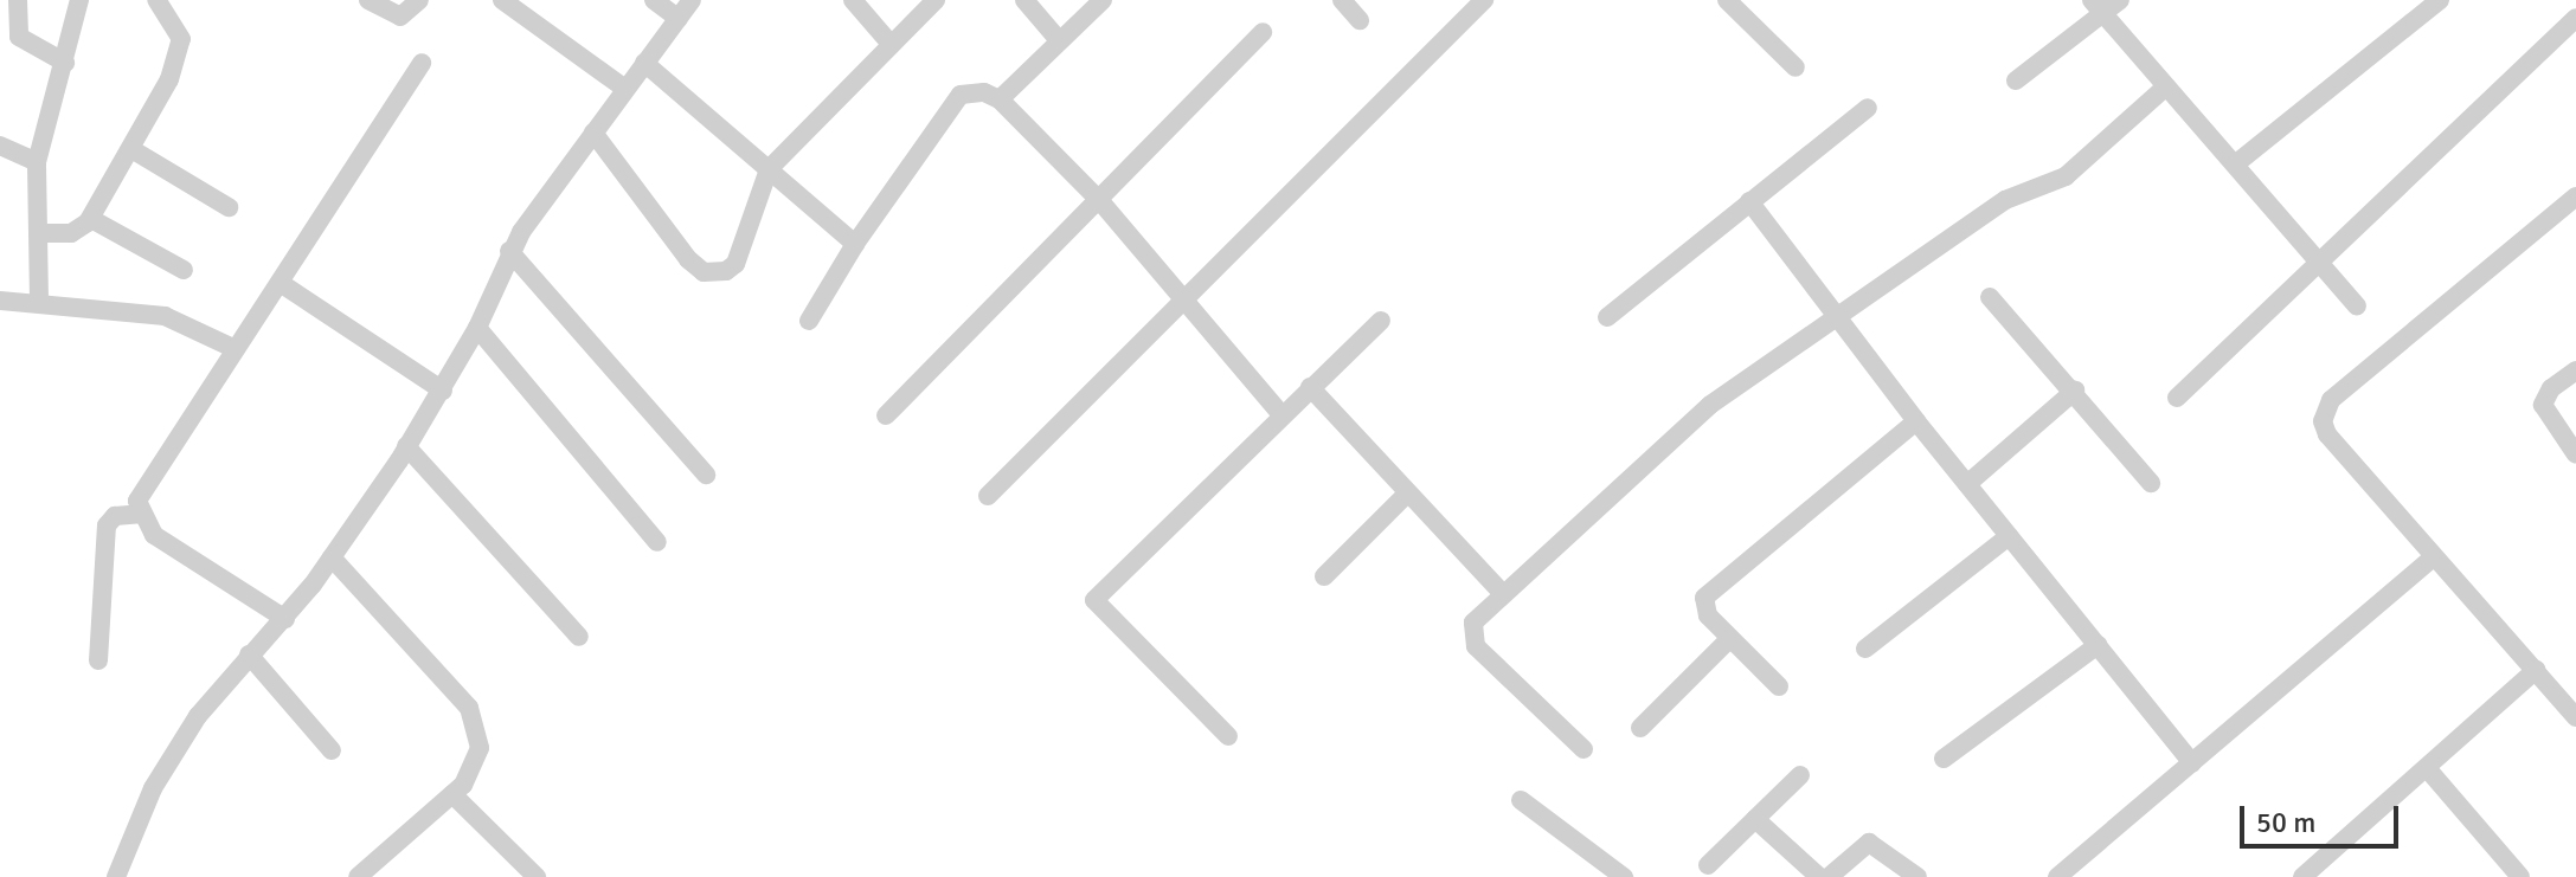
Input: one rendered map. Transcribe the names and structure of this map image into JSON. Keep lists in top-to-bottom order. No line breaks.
{"scale_bar":"50 m"}
